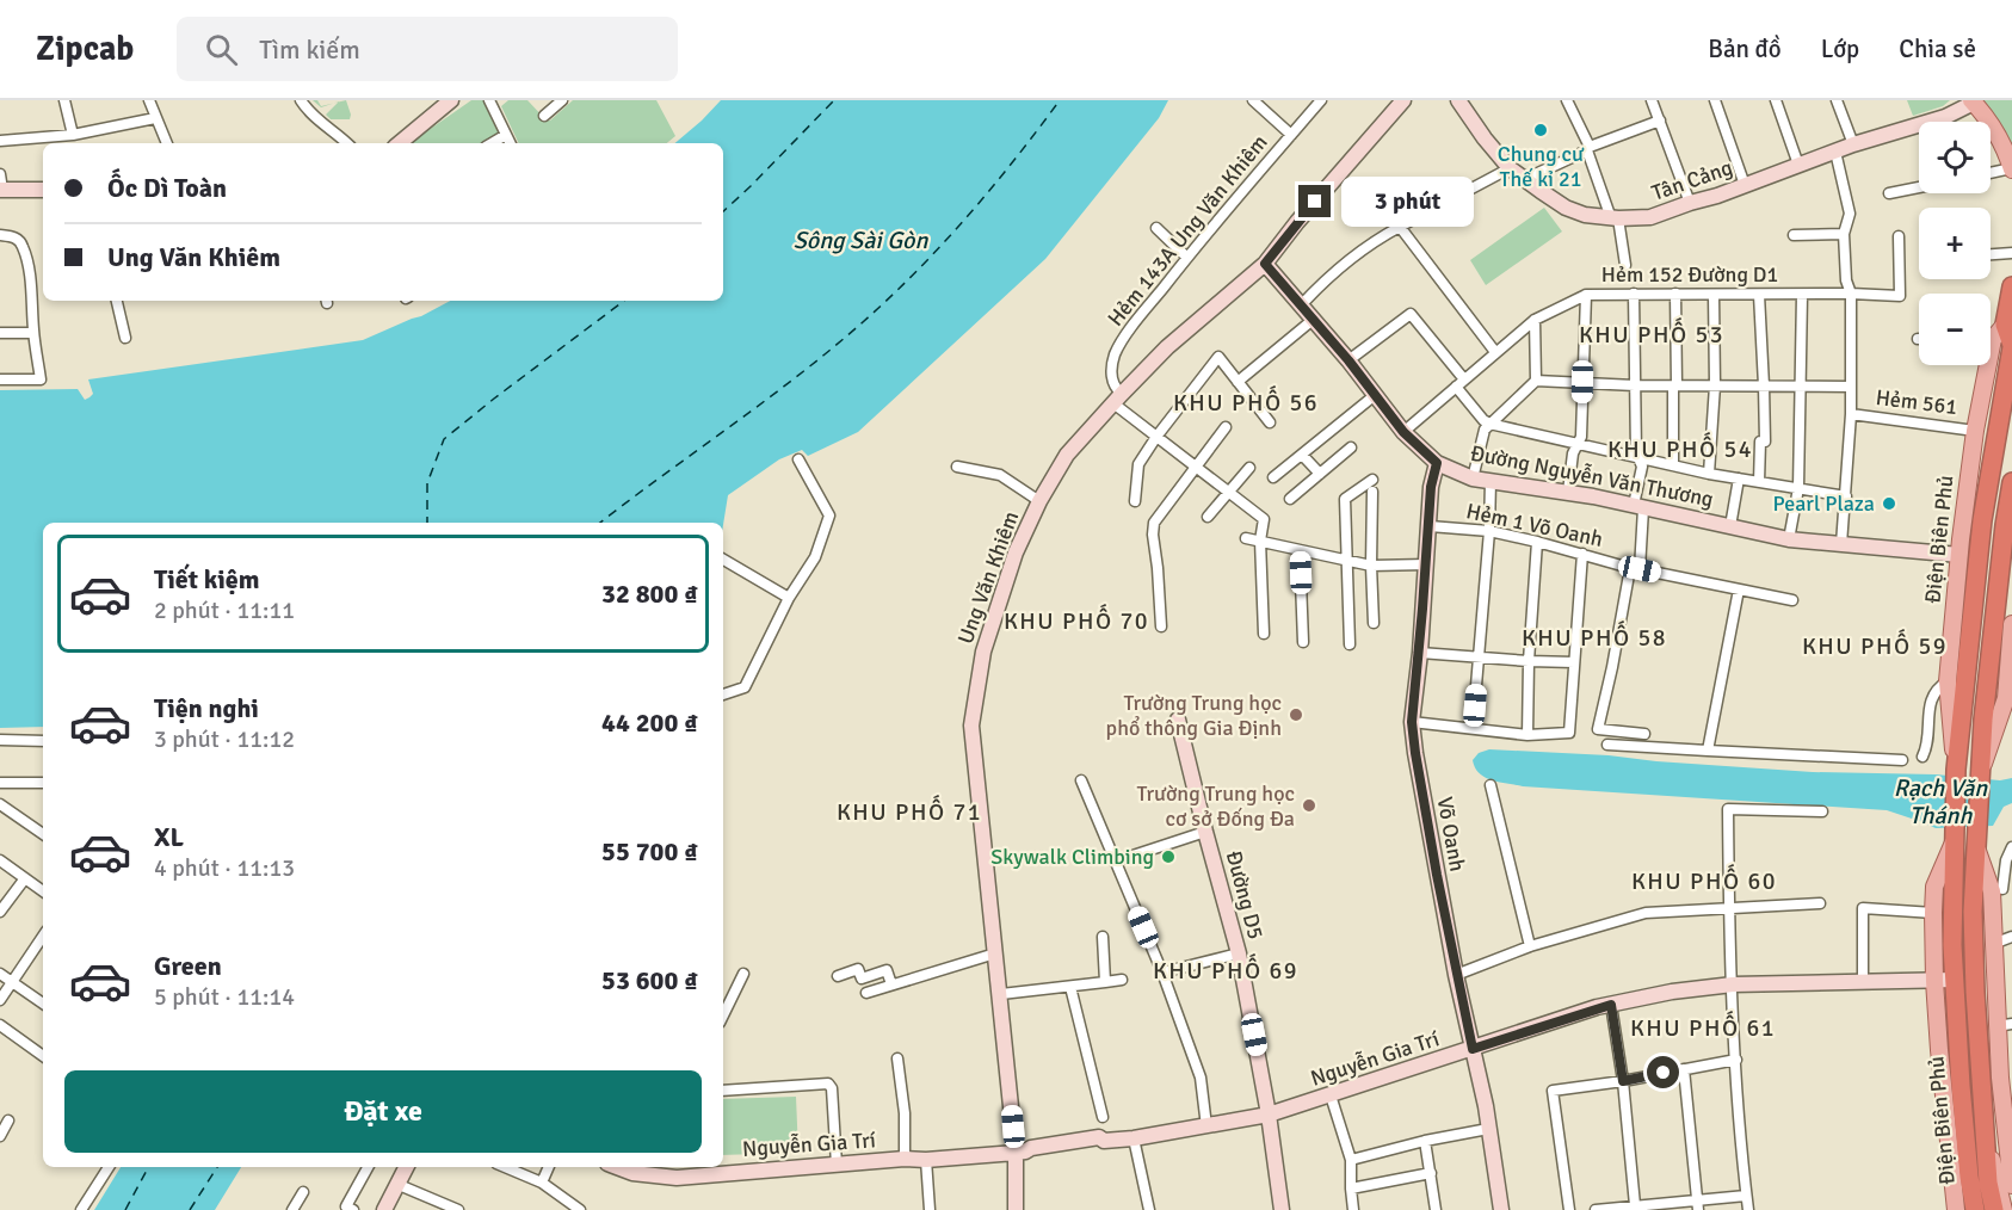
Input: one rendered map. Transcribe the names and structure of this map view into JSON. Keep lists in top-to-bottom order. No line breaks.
{"streets":{"highway":["Điện Biên Phủ"],"street":["Tân Cảng","Hẻm 143A Ung Văn Khiêm","Hẻm 152 Đường D1","Hẻm 561","Đường Nguyễn Văn Thương","Hẻm 1 Võ Oanh","Ung Văn Khiêm","Võ Oanh","Đường D5","Nguyễn Gia Trí"]},"crossings":[["Hẻm 143A Ung Văn Khiêm","Ung Văn Khiêm"],["Hẻm 152 Đường D1","Đường Nguyễn Văn Thương"],["Hẻm 561","Điện Biên Phủ"],["Đường Nguyễn Văn Thương","Điện Biên Phủ"],["Đường Nguyễn Văn Thương","Ung Văn Khiêm"],["Đường Nguyễn Văn Thương","Võ Oanh"],["Hẻm 1 Võ Oanh","Võ Oanh"],["Điện Biên Phủ","Nguyễn Gia Trí"],["Ung Văn Khiêm","Nguyễn Gia Trí"],["Võ Oanh","Nguyễn Gia Trí"],["Đường D5","Nguyễn Gia Trí"]],"districts":["KHU PHỐ 53","KHU PHỐ 56","KHU PHỐ 54","KHU PHỐ 70","KHU PHỐ 58","KHU PHỐ 59","KHU PHỐ 71","KHU PHỐ 60","KHU PHỐ 69","KHU PHỐ 61"],"water":["Sông Sài Gòn","Rạch Văn Thánh"],"places":["Chung cư Thế kỉ 21","Pearl Plaza","Trường Trung học phổ thông Gia Định","Trường Trung học cơ sở Đống Đa","Skywalk Climbing"],"page":{"header":"Zipcab","search":"Tìm kiếm","nav":["Bản đồ","Lớp","Chia sẻ"],"map_buttons":["+","−"],"banner":["Ốc Dì Toàn","Ung Văn Khiêm"],"bubble":"3 phút","list":[{"name":"Tiết kiệm","note":"2 phút · 11:11","value":"32 800 ₫"},{"name":"Tiện nghi","note":"3 phút · 11:12","value":"44 200 ₫"},{"name":"XL","note":"4 phút · 11:13","value":"55 700 ₫"},{"name":"Green","note":"5 phút · 11:14","value":"53 600 ₫"}],"buttons":"Đặt xe"}}
